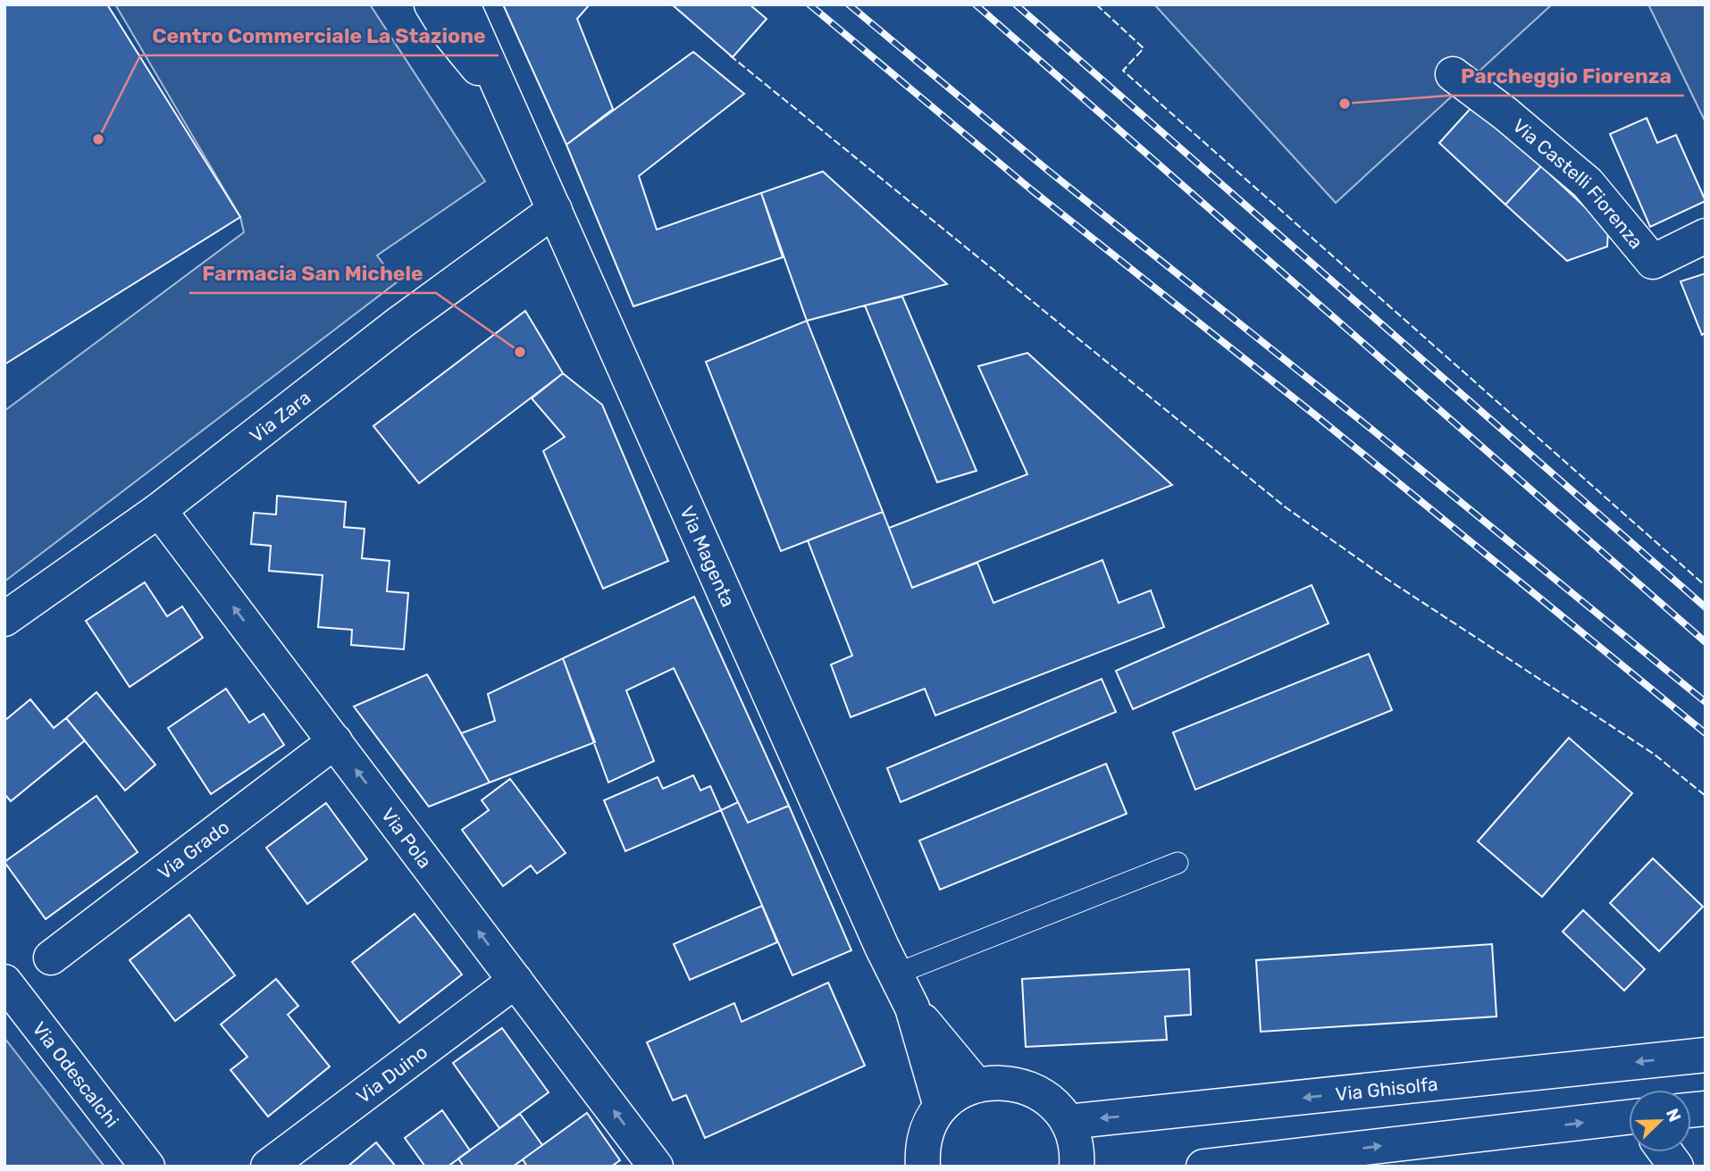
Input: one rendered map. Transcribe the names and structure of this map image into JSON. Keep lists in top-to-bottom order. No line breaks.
{"streets":{"street":["Via Castelli Fiorenza","Via Zara","Via Magenta","Via Pola","Via Grado","Via Duino","Via Odescalchi","Via Ghisolfa"]},"crossings":[["Via Zara","Via Magenta"],["Via Zara","Via Pola"],["Via Pola","Via Grado"],["Via Pola","Via Duino"]],"one_way":["Via Pola"],"places":["Parcheggio Fiorenza","Centro Commerciale La Stazione","Farmacia San Michele"],"north":"top right"}
